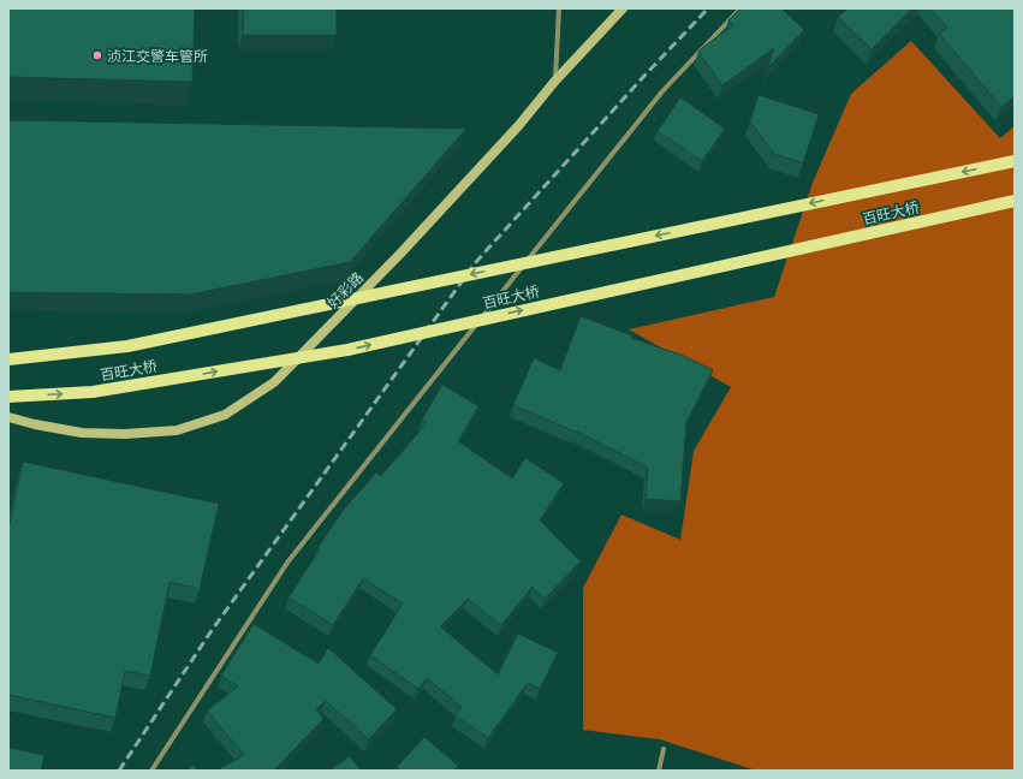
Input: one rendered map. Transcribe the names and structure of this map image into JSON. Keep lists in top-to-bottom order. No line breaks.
{"streets":{"main road":["百旺大桥"],"street":["好彩路"]},"places":["浈江交警车管所"]}
